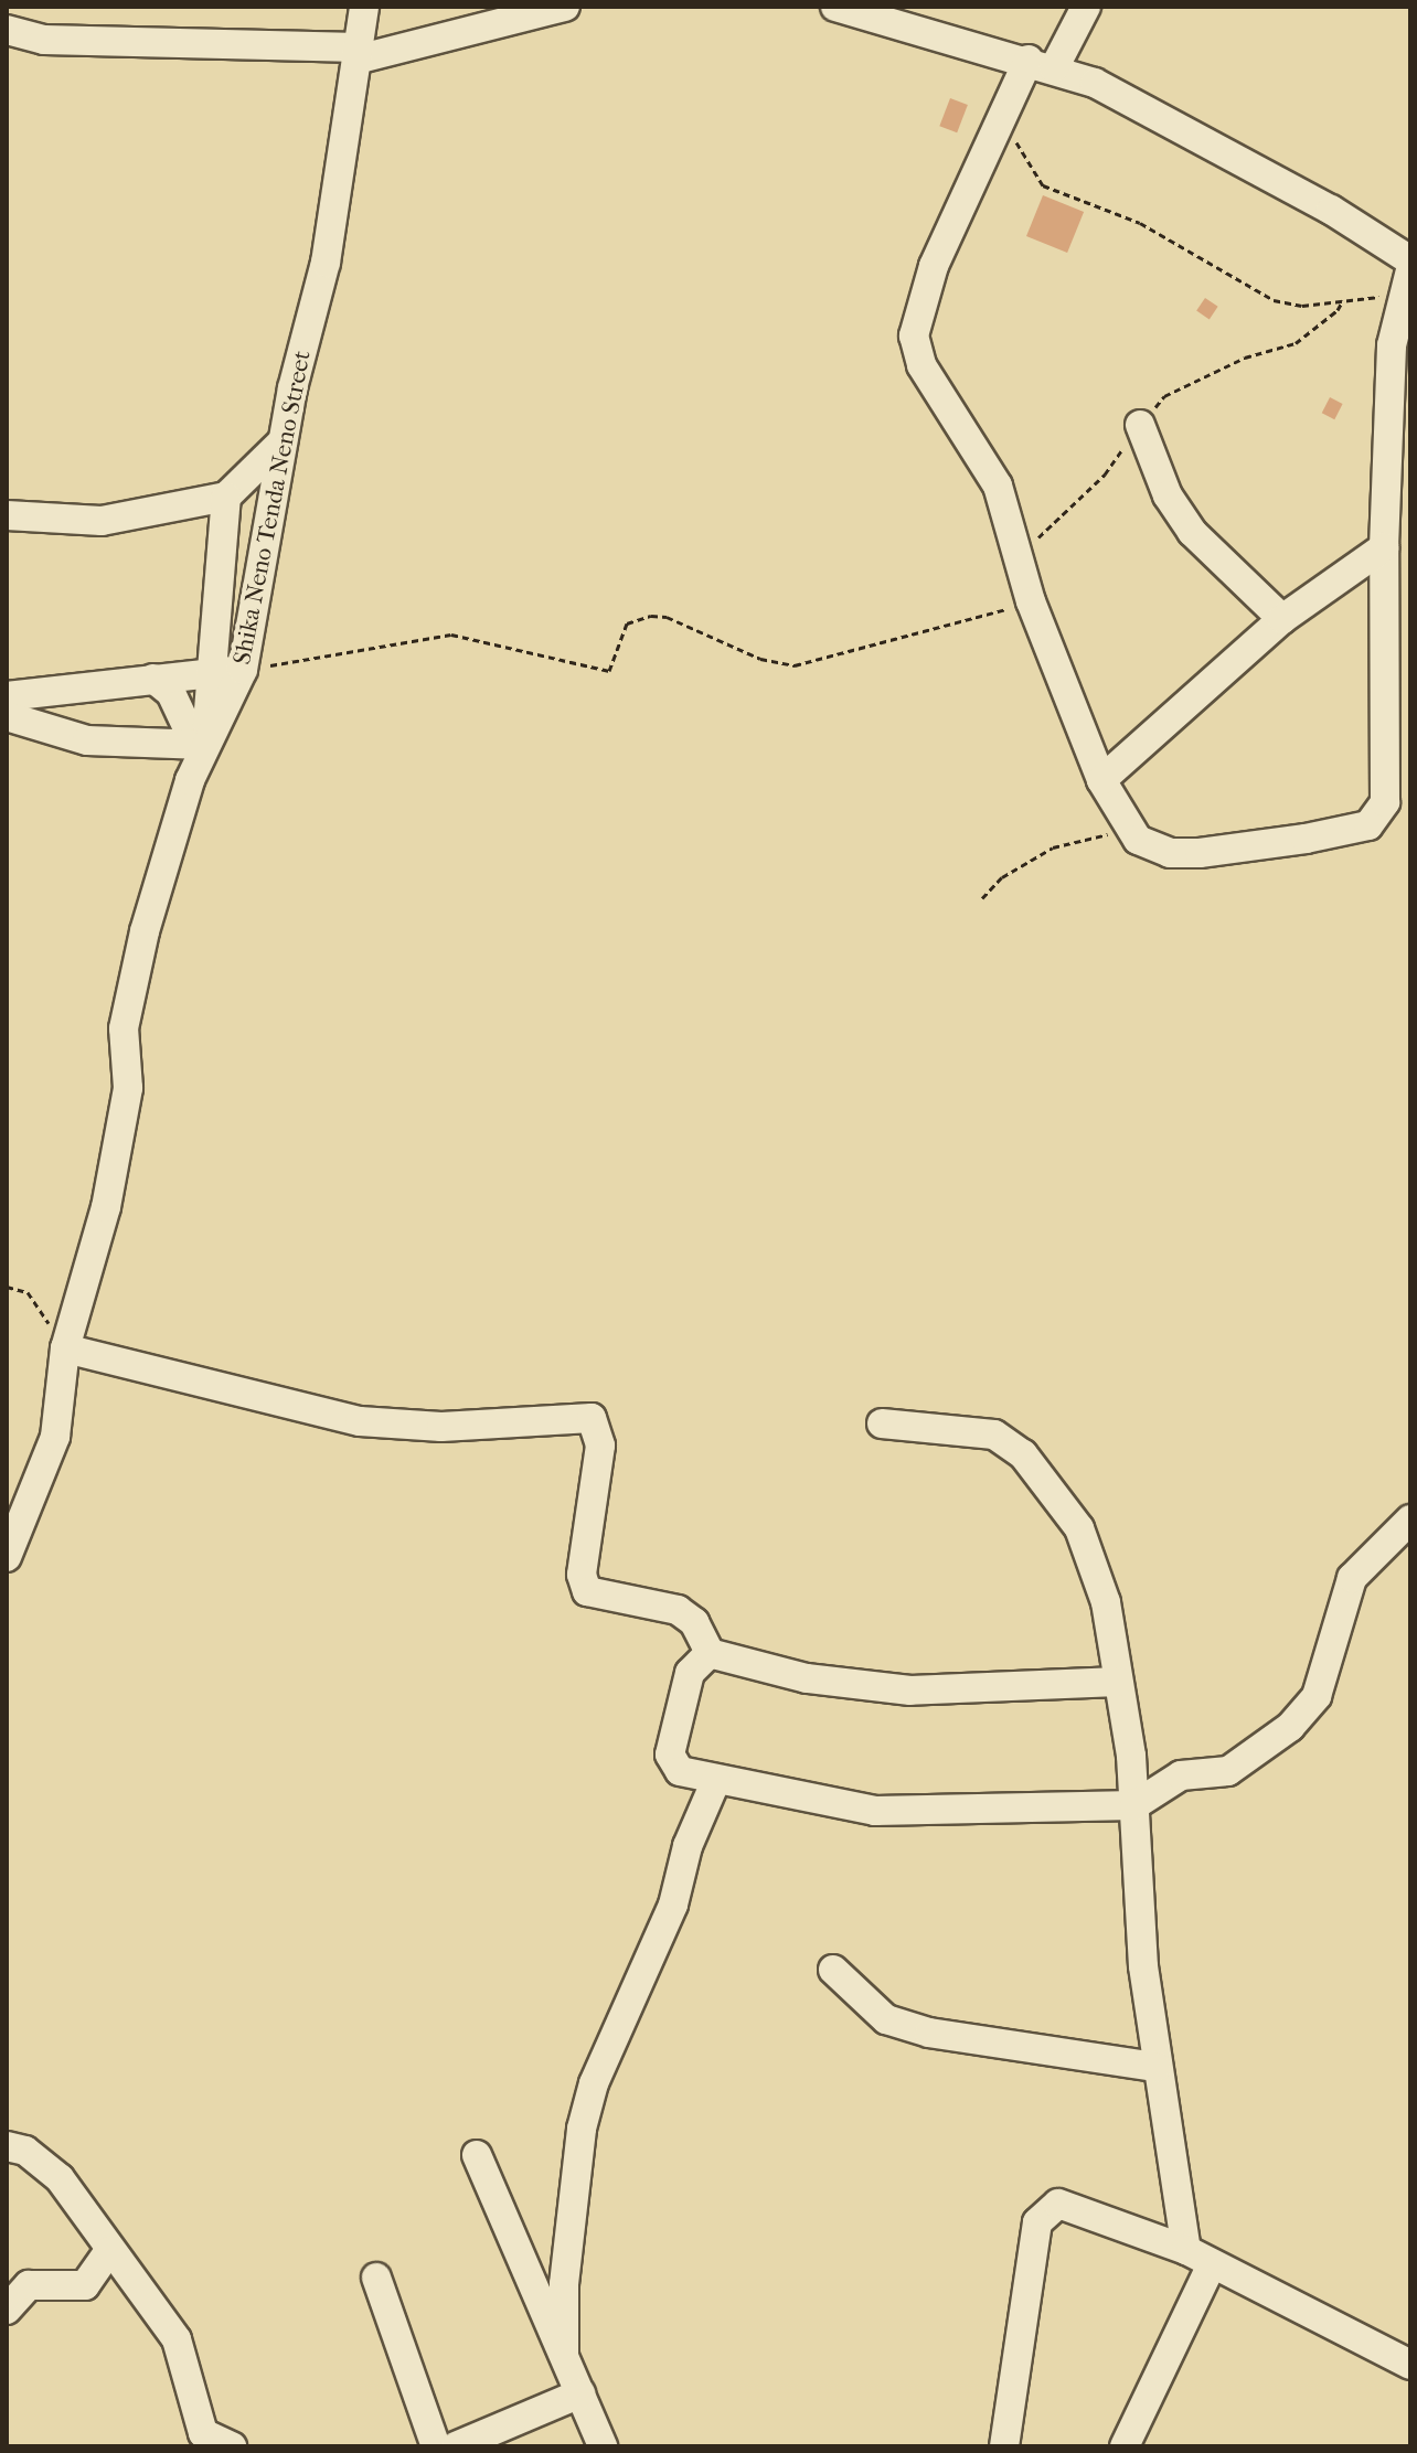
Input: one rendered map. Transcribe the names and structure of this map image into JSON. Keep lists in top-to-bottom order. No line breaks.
{"streets":{"street":["Shika Neno Tenda Neno Street"]}}
